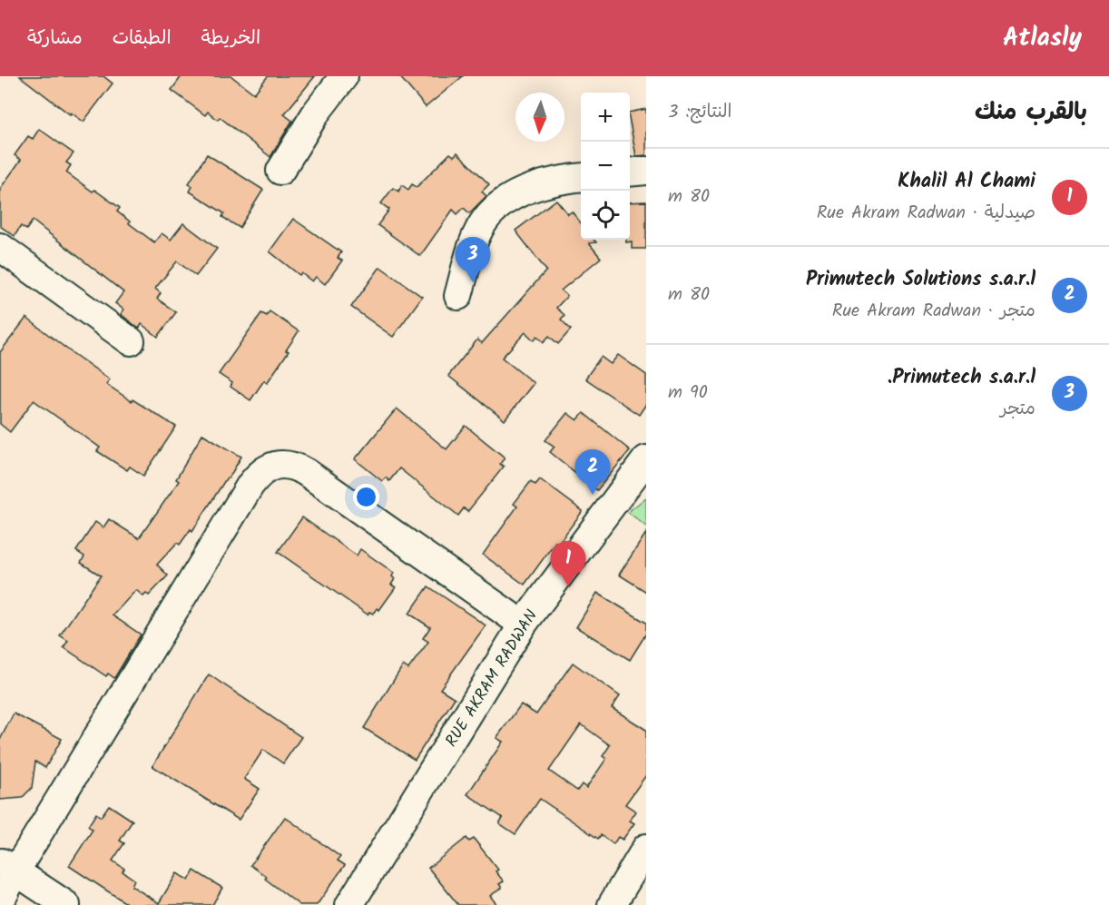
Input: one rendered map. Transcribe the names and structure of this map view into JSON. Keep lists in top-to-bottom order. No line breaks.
{"streets":{"street":["RUE AKRAM RADWAN"]},"north":"bottom","page":{"header":"Atlasly","nav":["الخريطة","الطبقات","مشاركة"],"heading":["بالقرب منك","النتائج: 3"],"map_buttons":["+","−"],"list":[{"mark":"1","name":"Khalil Al Chami","note":"صيدلية · Rue Akram Radwan","value":"80 m"},{"mark":"2","name":"Primutech Solutions s.a.r.l","note":"متجر · Rue Akram Radwan","value":"80 m"},{"mark":"3","name":"Primutech s.a.r.l.","note":"متجر","value":"90 m"}],"pins":["3","2","1"]}}
